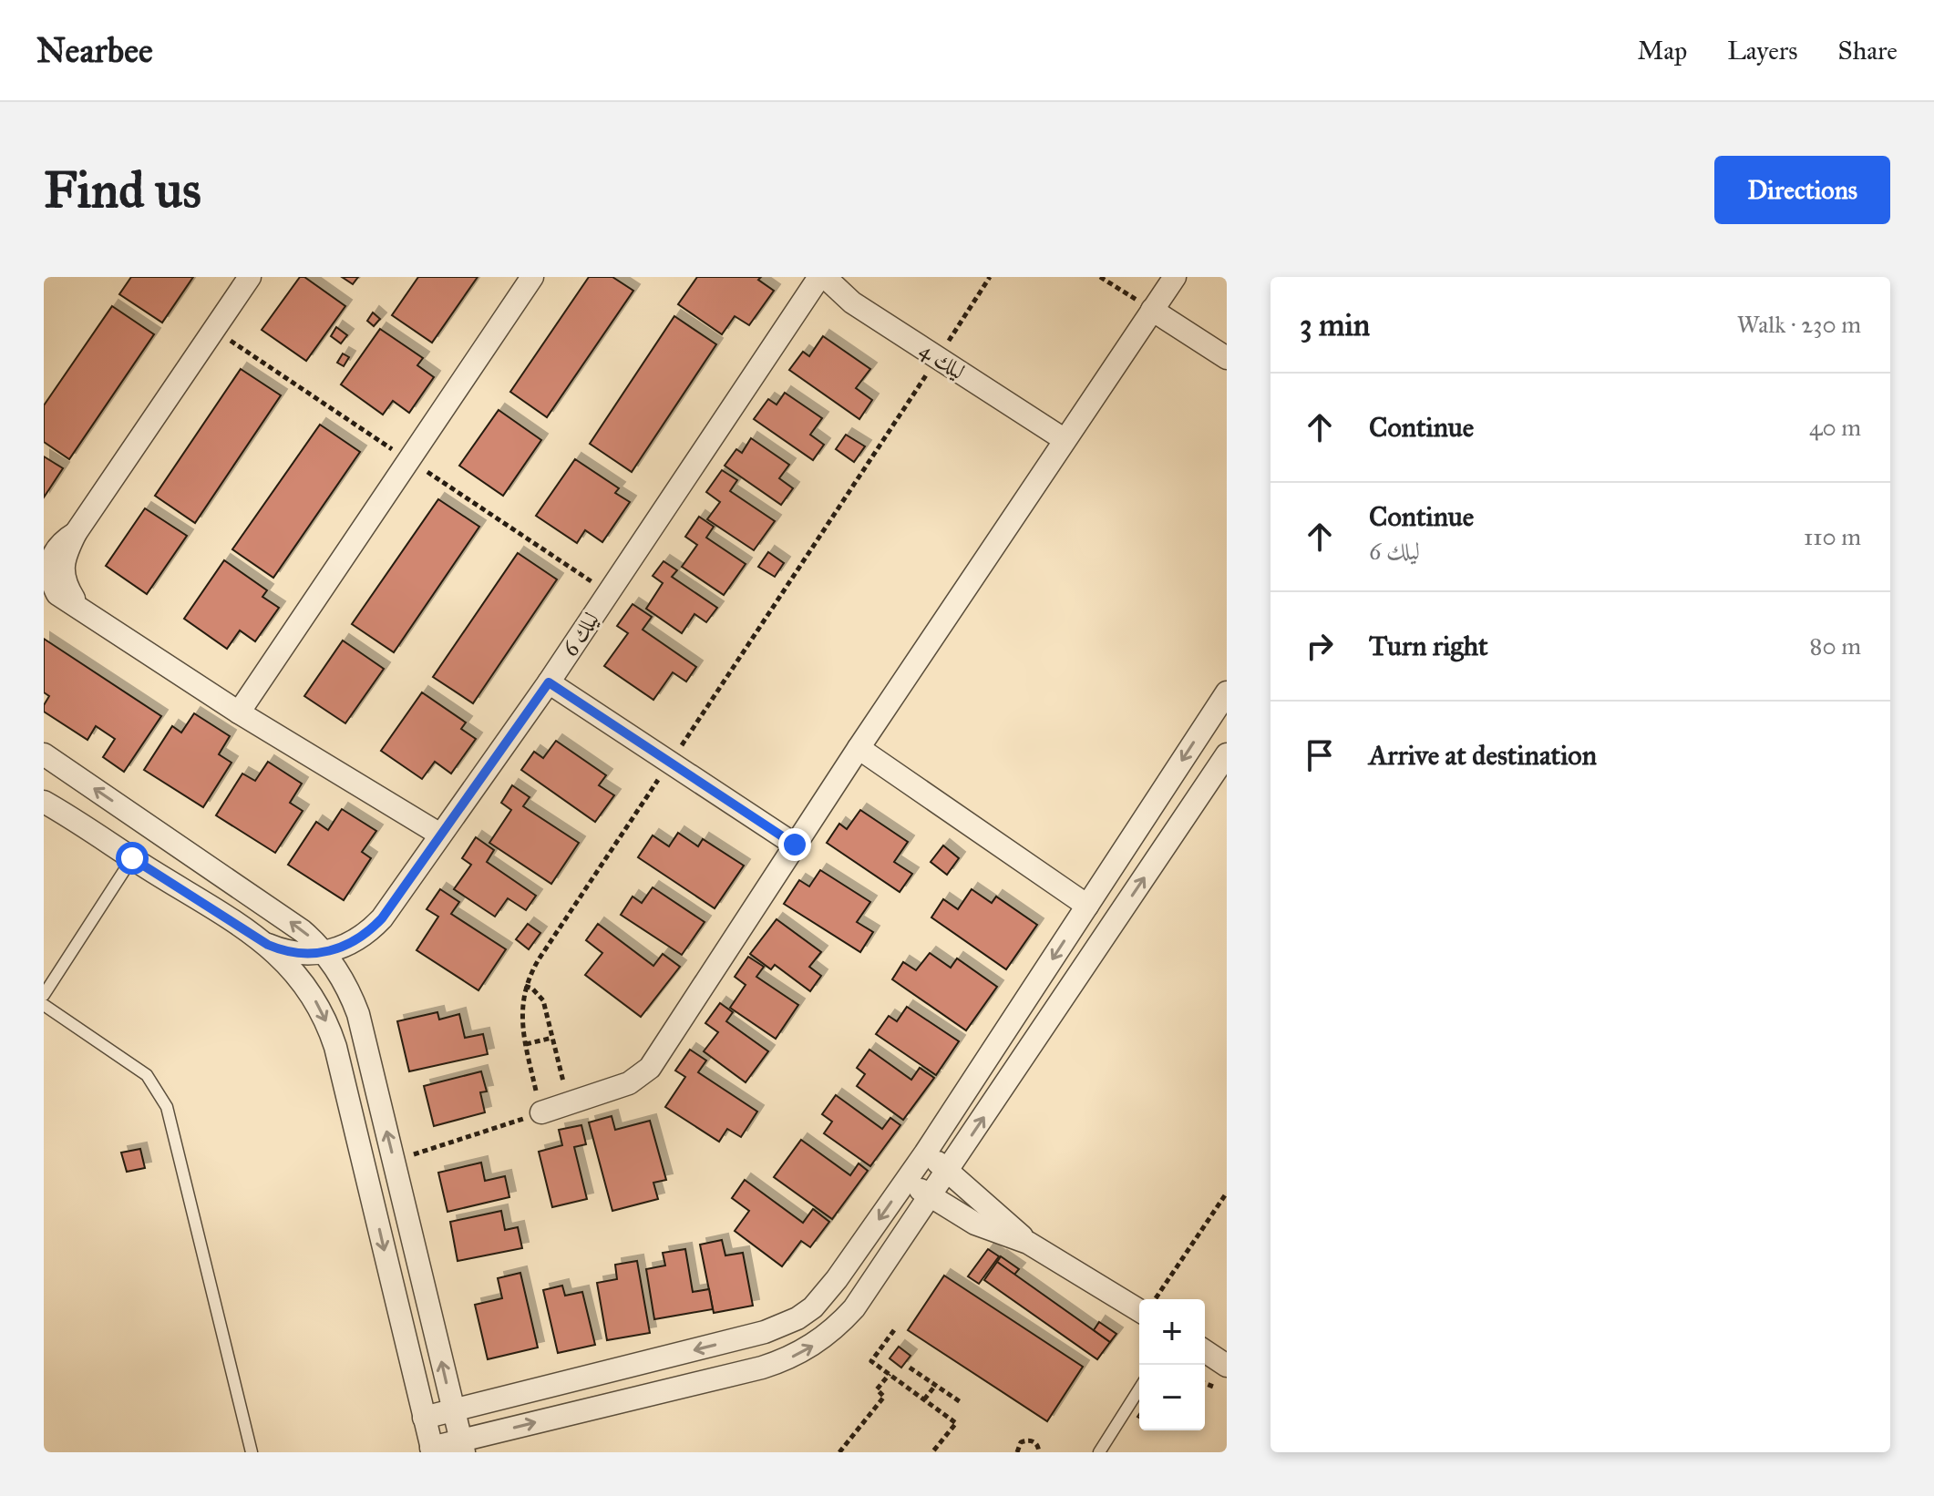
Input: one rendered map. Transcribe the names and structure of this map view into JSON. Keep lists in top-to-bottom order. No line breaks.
{"streets":{"street":["ليلك 4","ليلك 6"]},"crossings":[["ليلك 4","ليلك 6"]],"page":{"header":"Nearbee","nav":["Map","Layers","Share"],"buttons":"Directions","title":"Find us","heading":["3 min","Walk · 230 m"],"list":[["Continue","40 m"],["Continue","ليلك 6","110 m"],["Turn right","80 m"],"Arrive at destination"],"map_buttons":["+","−"]}}
